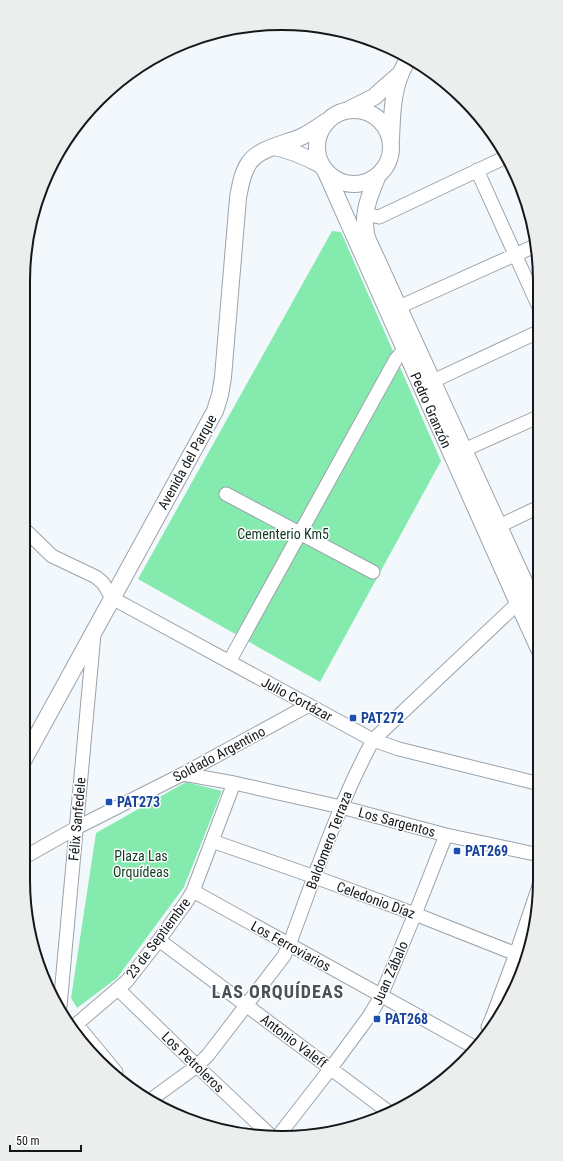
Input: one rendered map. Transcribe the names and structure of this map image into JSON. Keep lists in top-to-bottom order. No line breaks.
{"streets":{"main road":["Pedro Granzón","Avenida del Parque"],"street":["Julio Cortázar","Soldado Argentino","Félix Sanfedele","Los Sargentos","Baldomero Terraza","Celedonio Díaz","23 de Septiembre","Los Ferroviarios","Juan Zábalo","Antonio Valeff","Los Petroleros"]},"crossings":[["Pedro Granzón","Avenida del Parque"],["Pedro Granzón","Baldomero Terraza"],["Avenida del Parque","Julio Cortázar"],["Avenida del Parque","Félix Sanfedele"],["Julio Cortázar","Soldado Argentino"],["Julio Cortázar","Baldomero Terraza"],["Soldado Argentino","Félix Sanfedele"],["Soldado Argentino","Los Sargentos"],["Los Sargentos","Baldomero Terraza"],["Los Sargentos","23 de Septiembre"],["Los Sargentos","Juan Zábalo"],["Baldomero Terraza","Celedonio Díaz"],["Baldomero Terraza","Los Ferroviarios"],["Baldomero Terraza","Antonio Valeff"],["Baldomero Terraza","Los Petroleros"],["Celedonio Díaz","23 de Septiembre"],["Celedonio Díaz","Juan Zábalo"],["23 de Septiembre","Los Ferroviarios"],["23 de Septiembre","Antonio Valeff"],["23 de Septiembre","Los Petroleros"],["Los Ferroviarios","Juan Zábalo"],["Juan Zábalo","Antonio Valeff"]],"districts":["LAS ORQUÍDEAS"],"parks":["Cementerio Km5","Plaza Las Orquídeas"],"places":{"transit":["PAT272","PAT273","PAT269","PAT268"]},"scale_bar":"50 m"}
